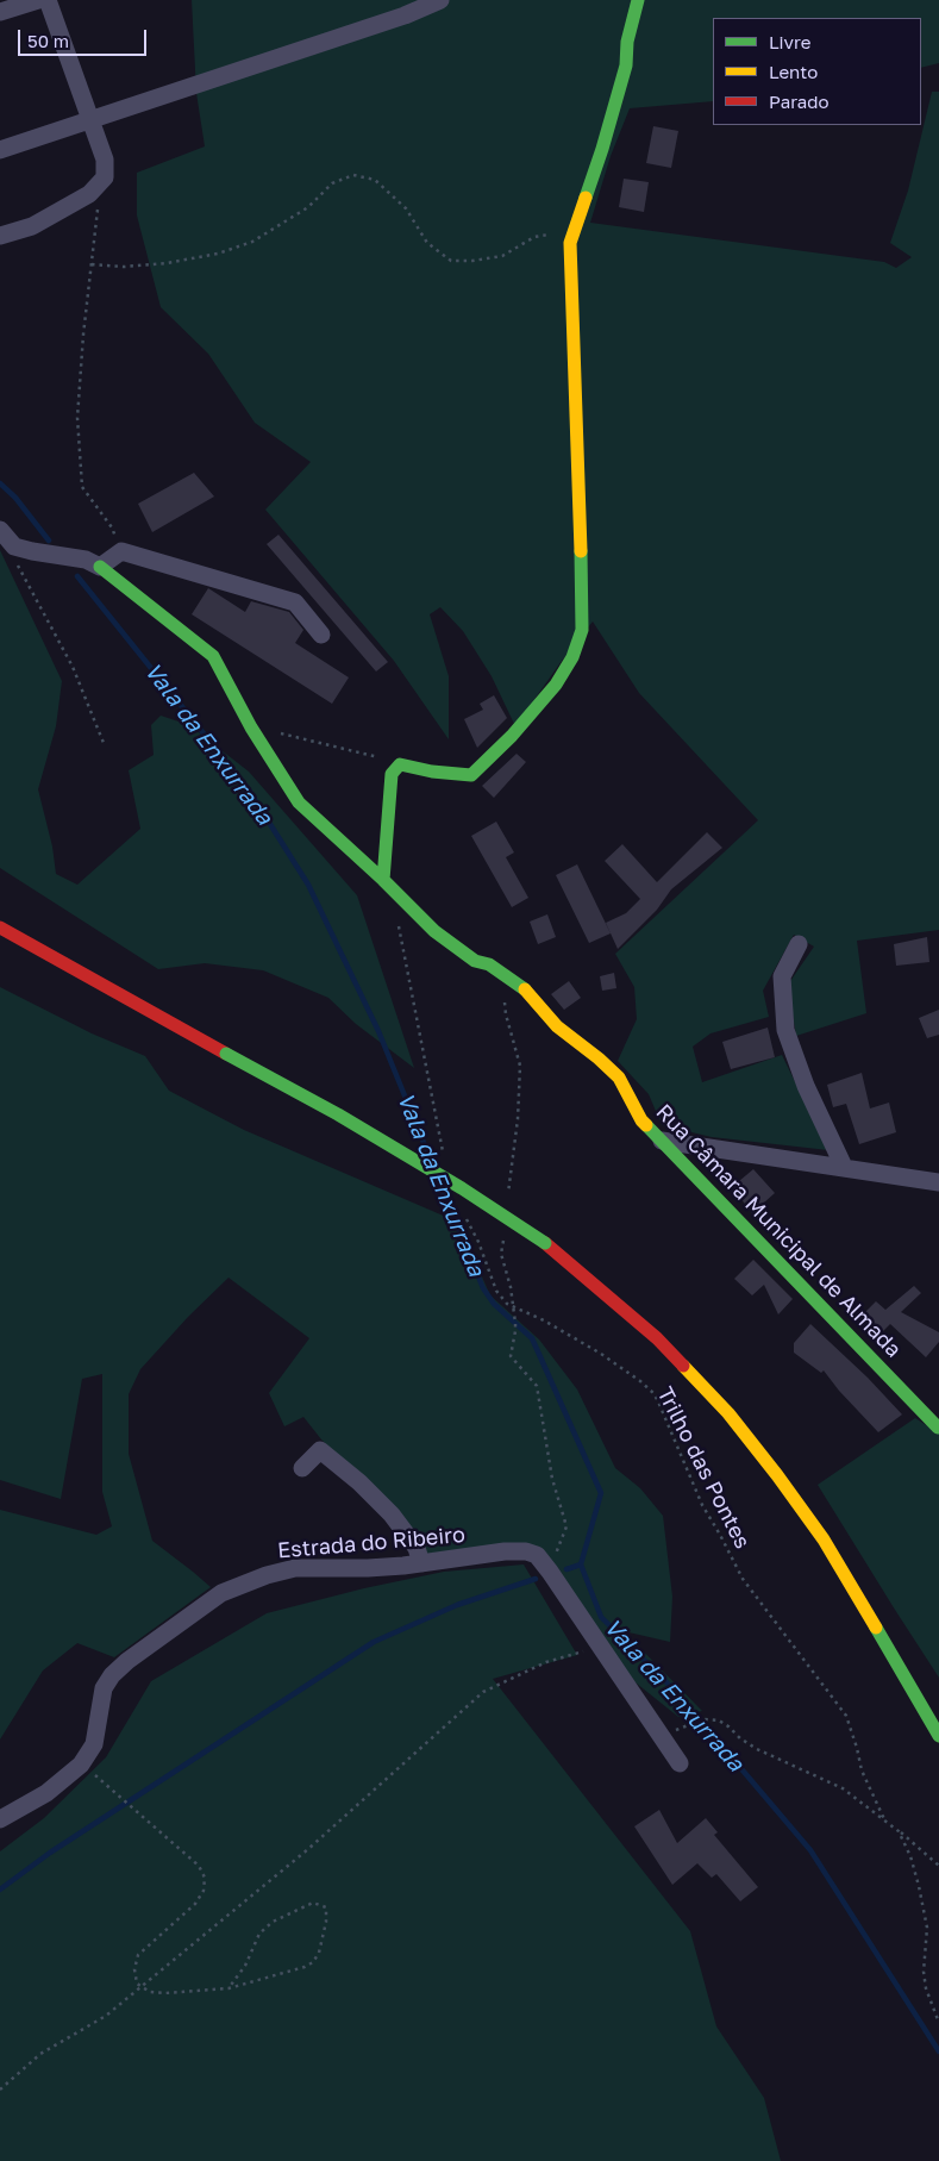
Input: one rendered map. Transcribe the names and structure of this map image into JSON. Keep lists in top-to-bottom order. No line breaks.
{"streets":{"street":["Rua Câmara Municipal de Almada","Estrada do Ribeiro"],"path":["Trilho das Pontes"]},"water":["Vala da Enxurrada"],"legend":["Livre","Lento","Parado"],"scale_bar":"50 m"}
